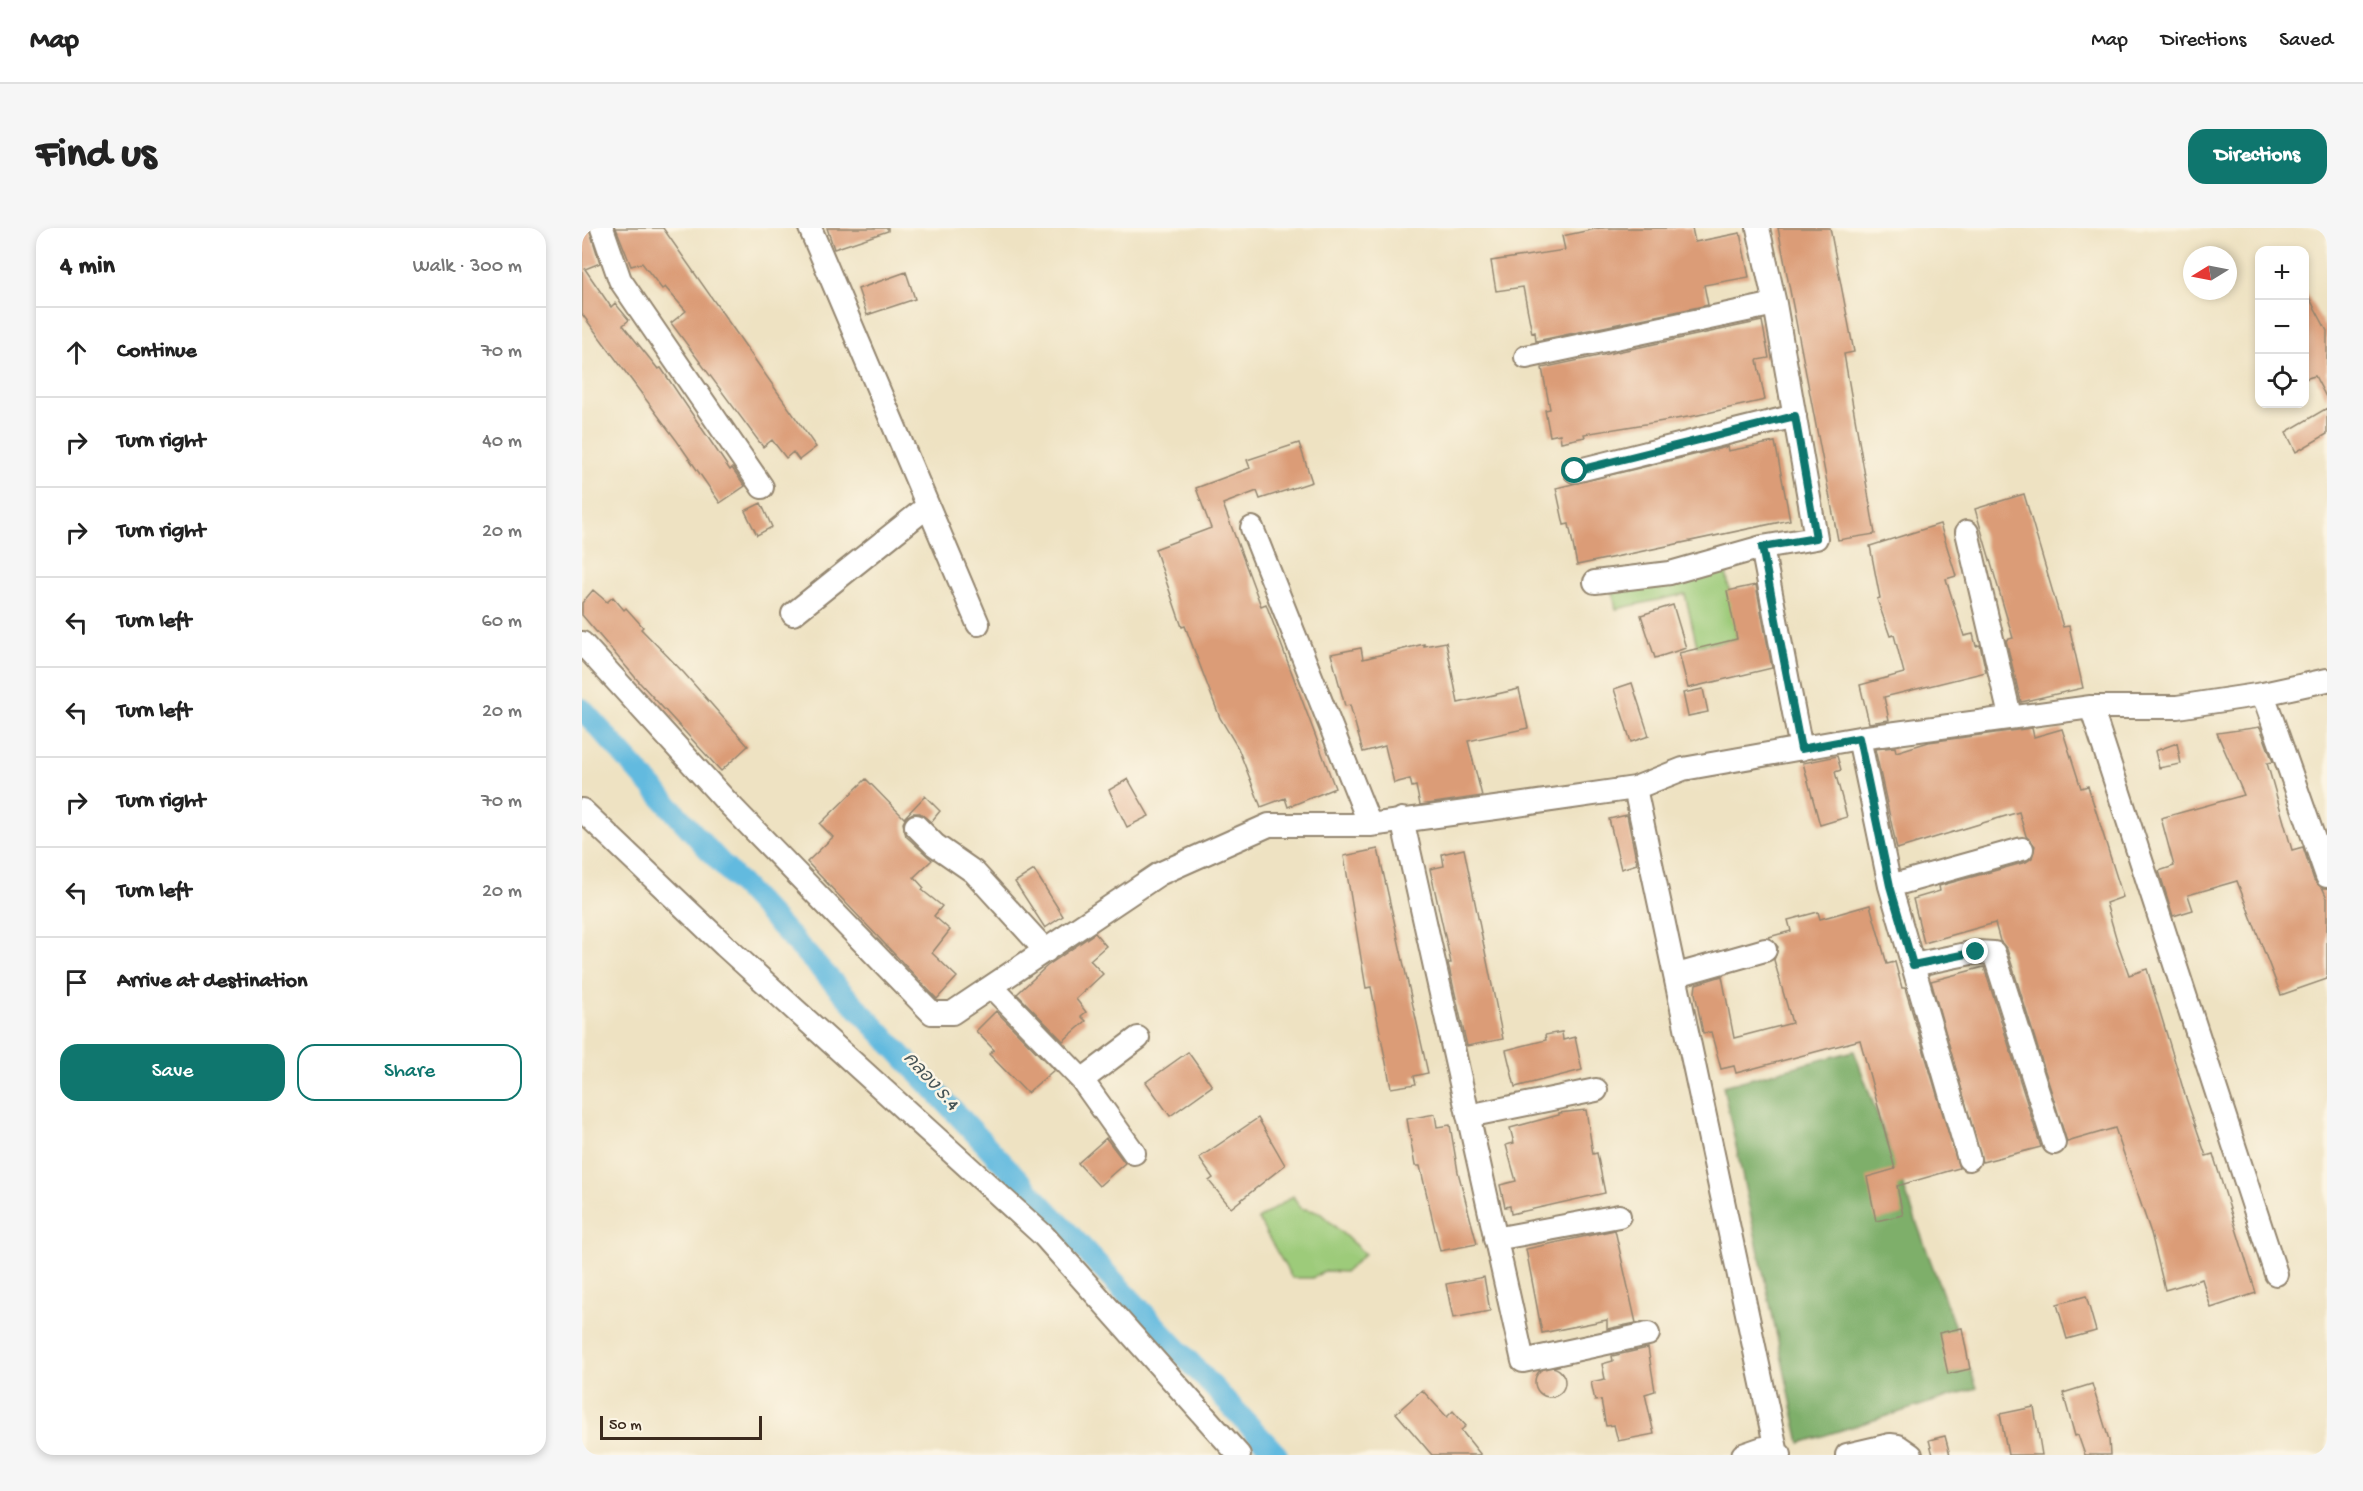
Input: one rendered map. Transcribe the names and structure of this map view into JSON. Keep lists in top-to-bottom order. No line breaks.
{"water":["คลอง ร.4"],"scale_bar":"50 m","north":"left","page":{"header":"Map","nav":["Map","Directions","Saved"],"buttons":["Directions",["Save","Share"]],"title":"Find us","heading":["4 min","Walk · 300 m"],"map_buttons":["+","−"],"list":[["Continue","70 m"],["Turn right","40 m"],["Turn right","20 m"],["Turn left","60 m"],["Turn left","20 m"],["Turn right","70 m"],["Turn left","20 m"],"Arrive at destination"],"scale":"50 m"}}
